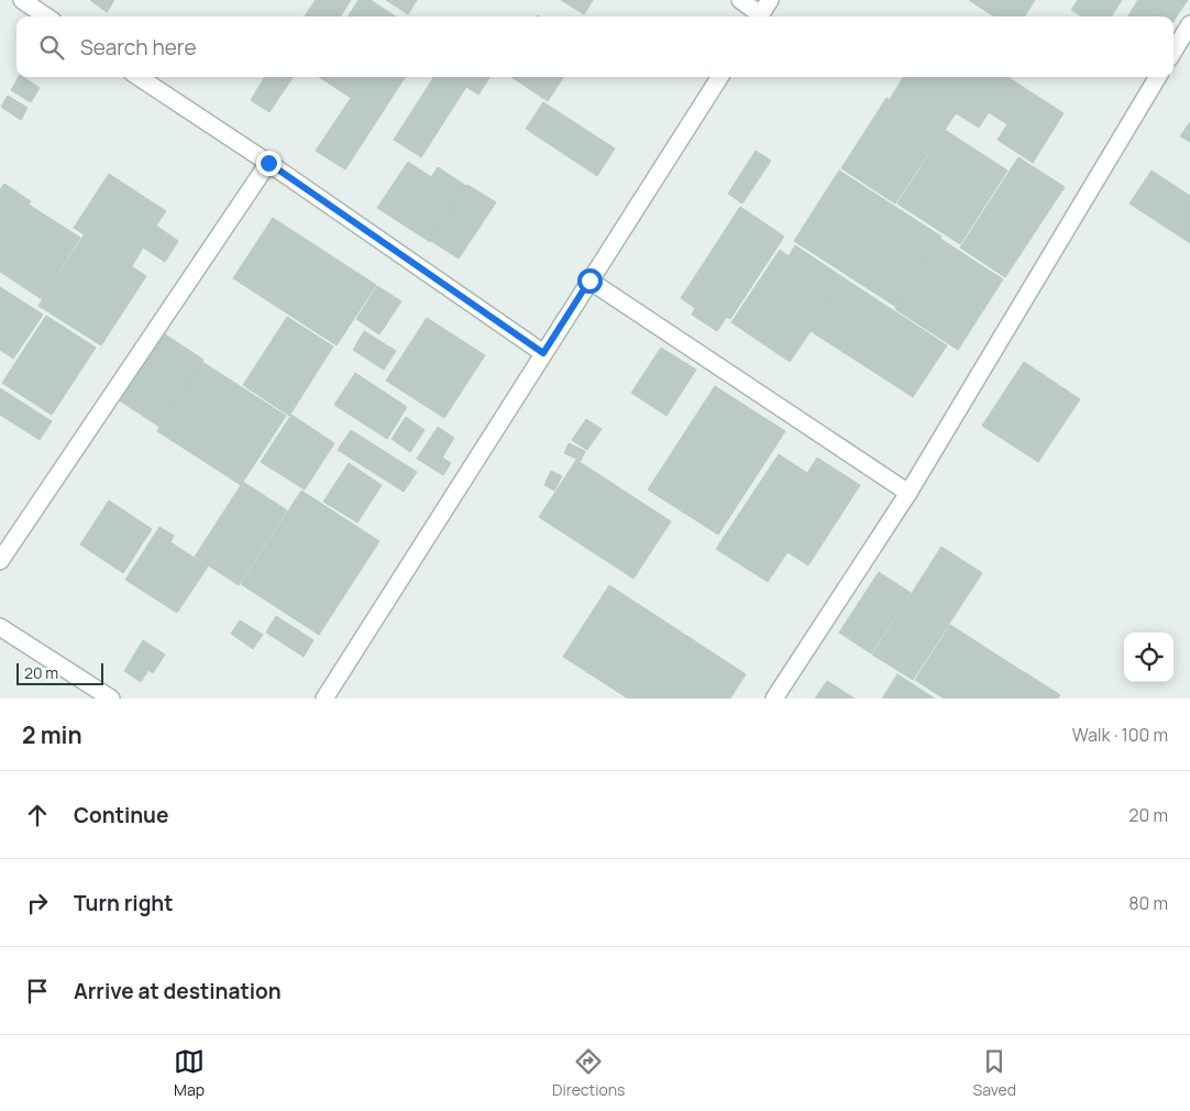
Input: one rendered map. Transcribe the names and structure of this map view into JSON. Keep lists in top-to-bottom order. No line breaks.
{"scale_bar":"20 m","page":{"search":"Search here","scale":"20 m","heading":["2 min","Walk · 100 m"],"list":[["Continue","20 m"],["Turn right","80 m"],"Arrive at destination"],"nav":["Map","Directions","Saved"]}}
